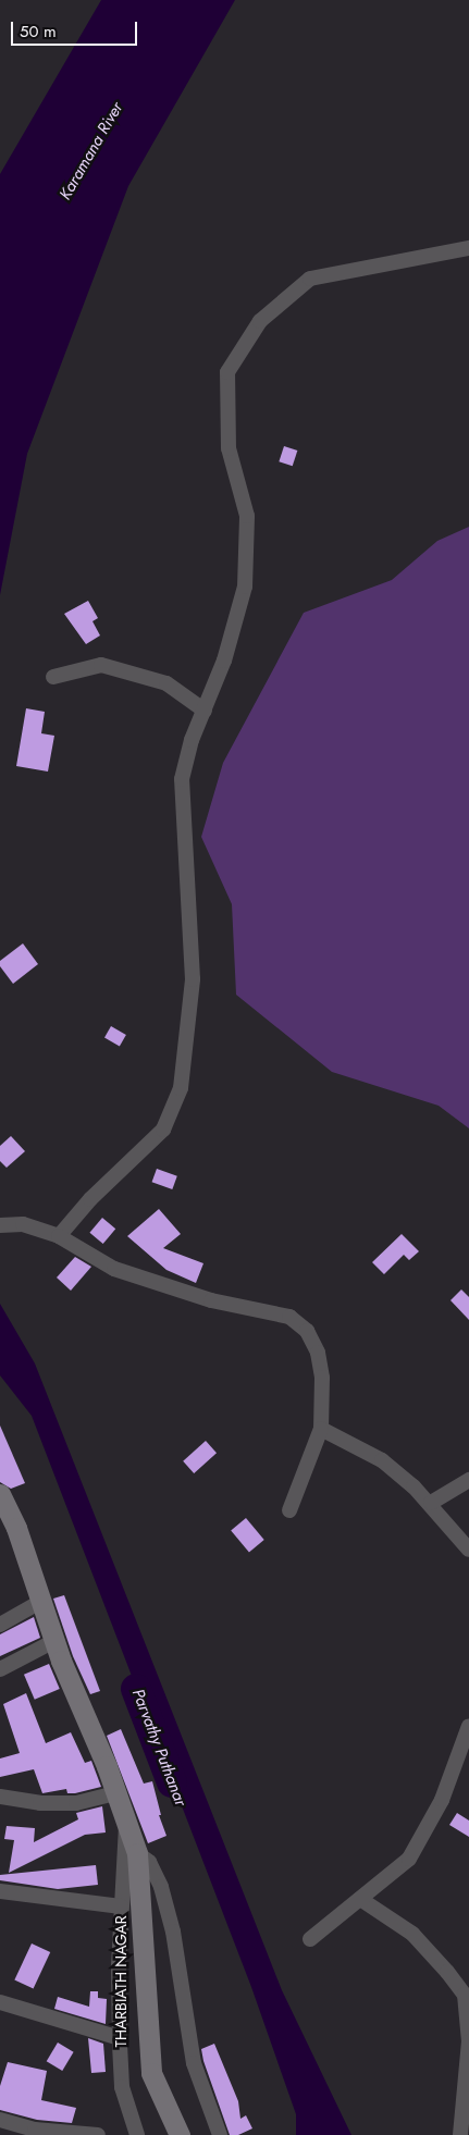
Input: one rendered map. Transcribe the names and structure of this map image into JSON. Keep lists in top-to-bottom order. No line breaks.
{"streets":{"street":["THARBIATH NAGAR"]},"water":["Karamana River","Parvathy Puthanar"],"scale_bar":"50 m"}
